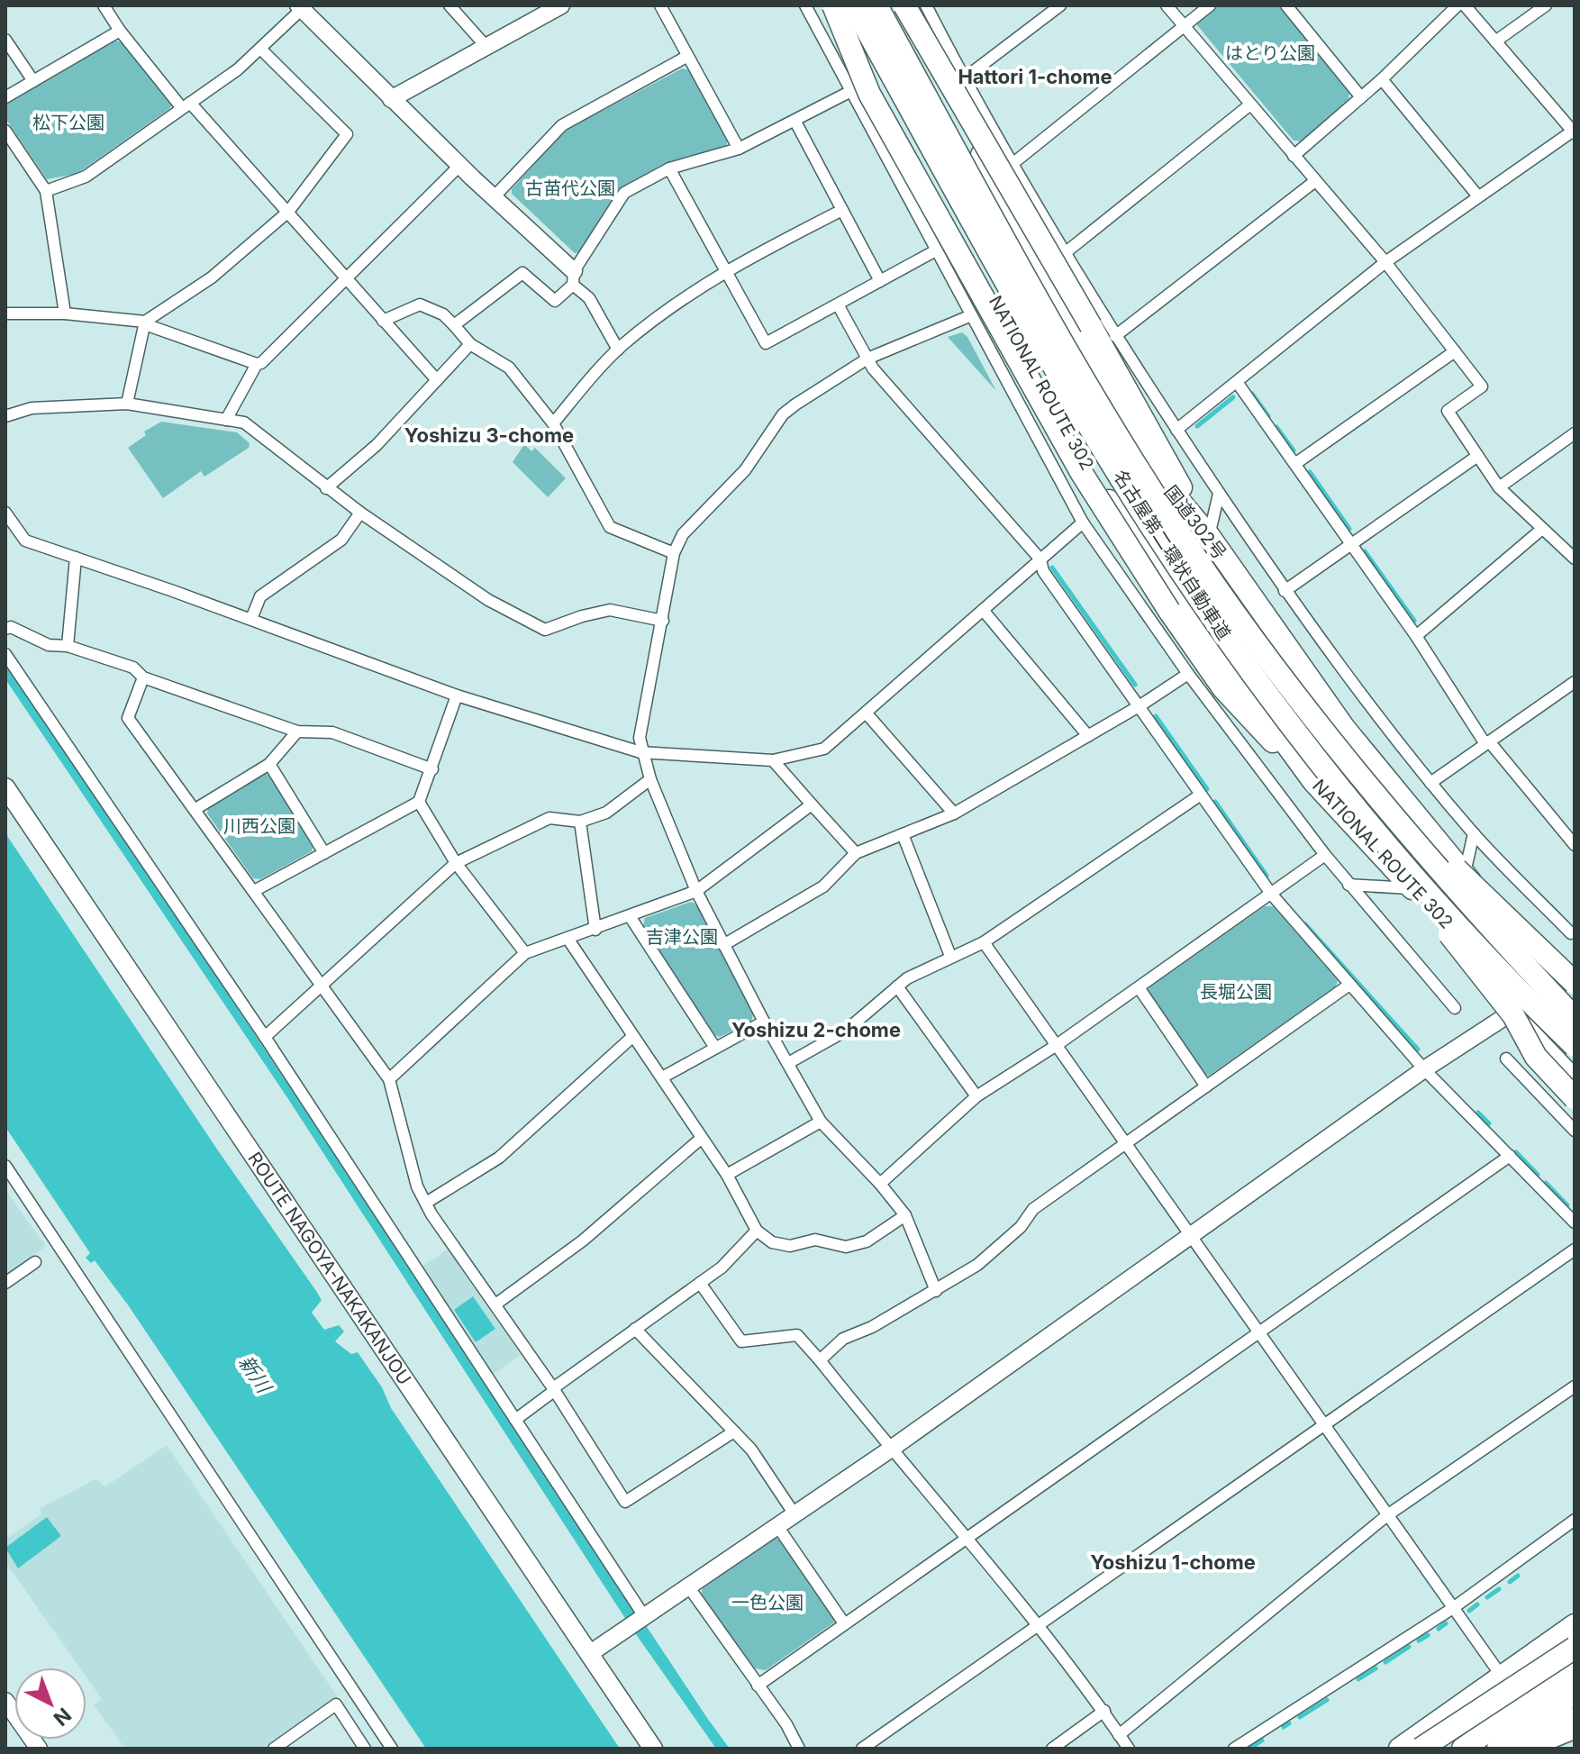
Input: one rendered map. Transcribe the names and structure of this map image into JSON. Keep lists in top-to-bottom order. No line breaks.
{"streets":{"highway":["NATIONAL ROUTE 302","国道302号","名古屋第二環状自動車道"],"main road":["ROUTE NAGOYA-NAKAKANJOU"]},"districts":["Hattori 1-chome","Yoshizu 3-chome","Yoshizu 2-chome","Yoshizu 1-chome"],"water":["新川"],"parks":["はとり公園","松下公園","古苗代公園","川西公園","吉津公園","長堀公園","一色公園"],"north":"bottom right"}
